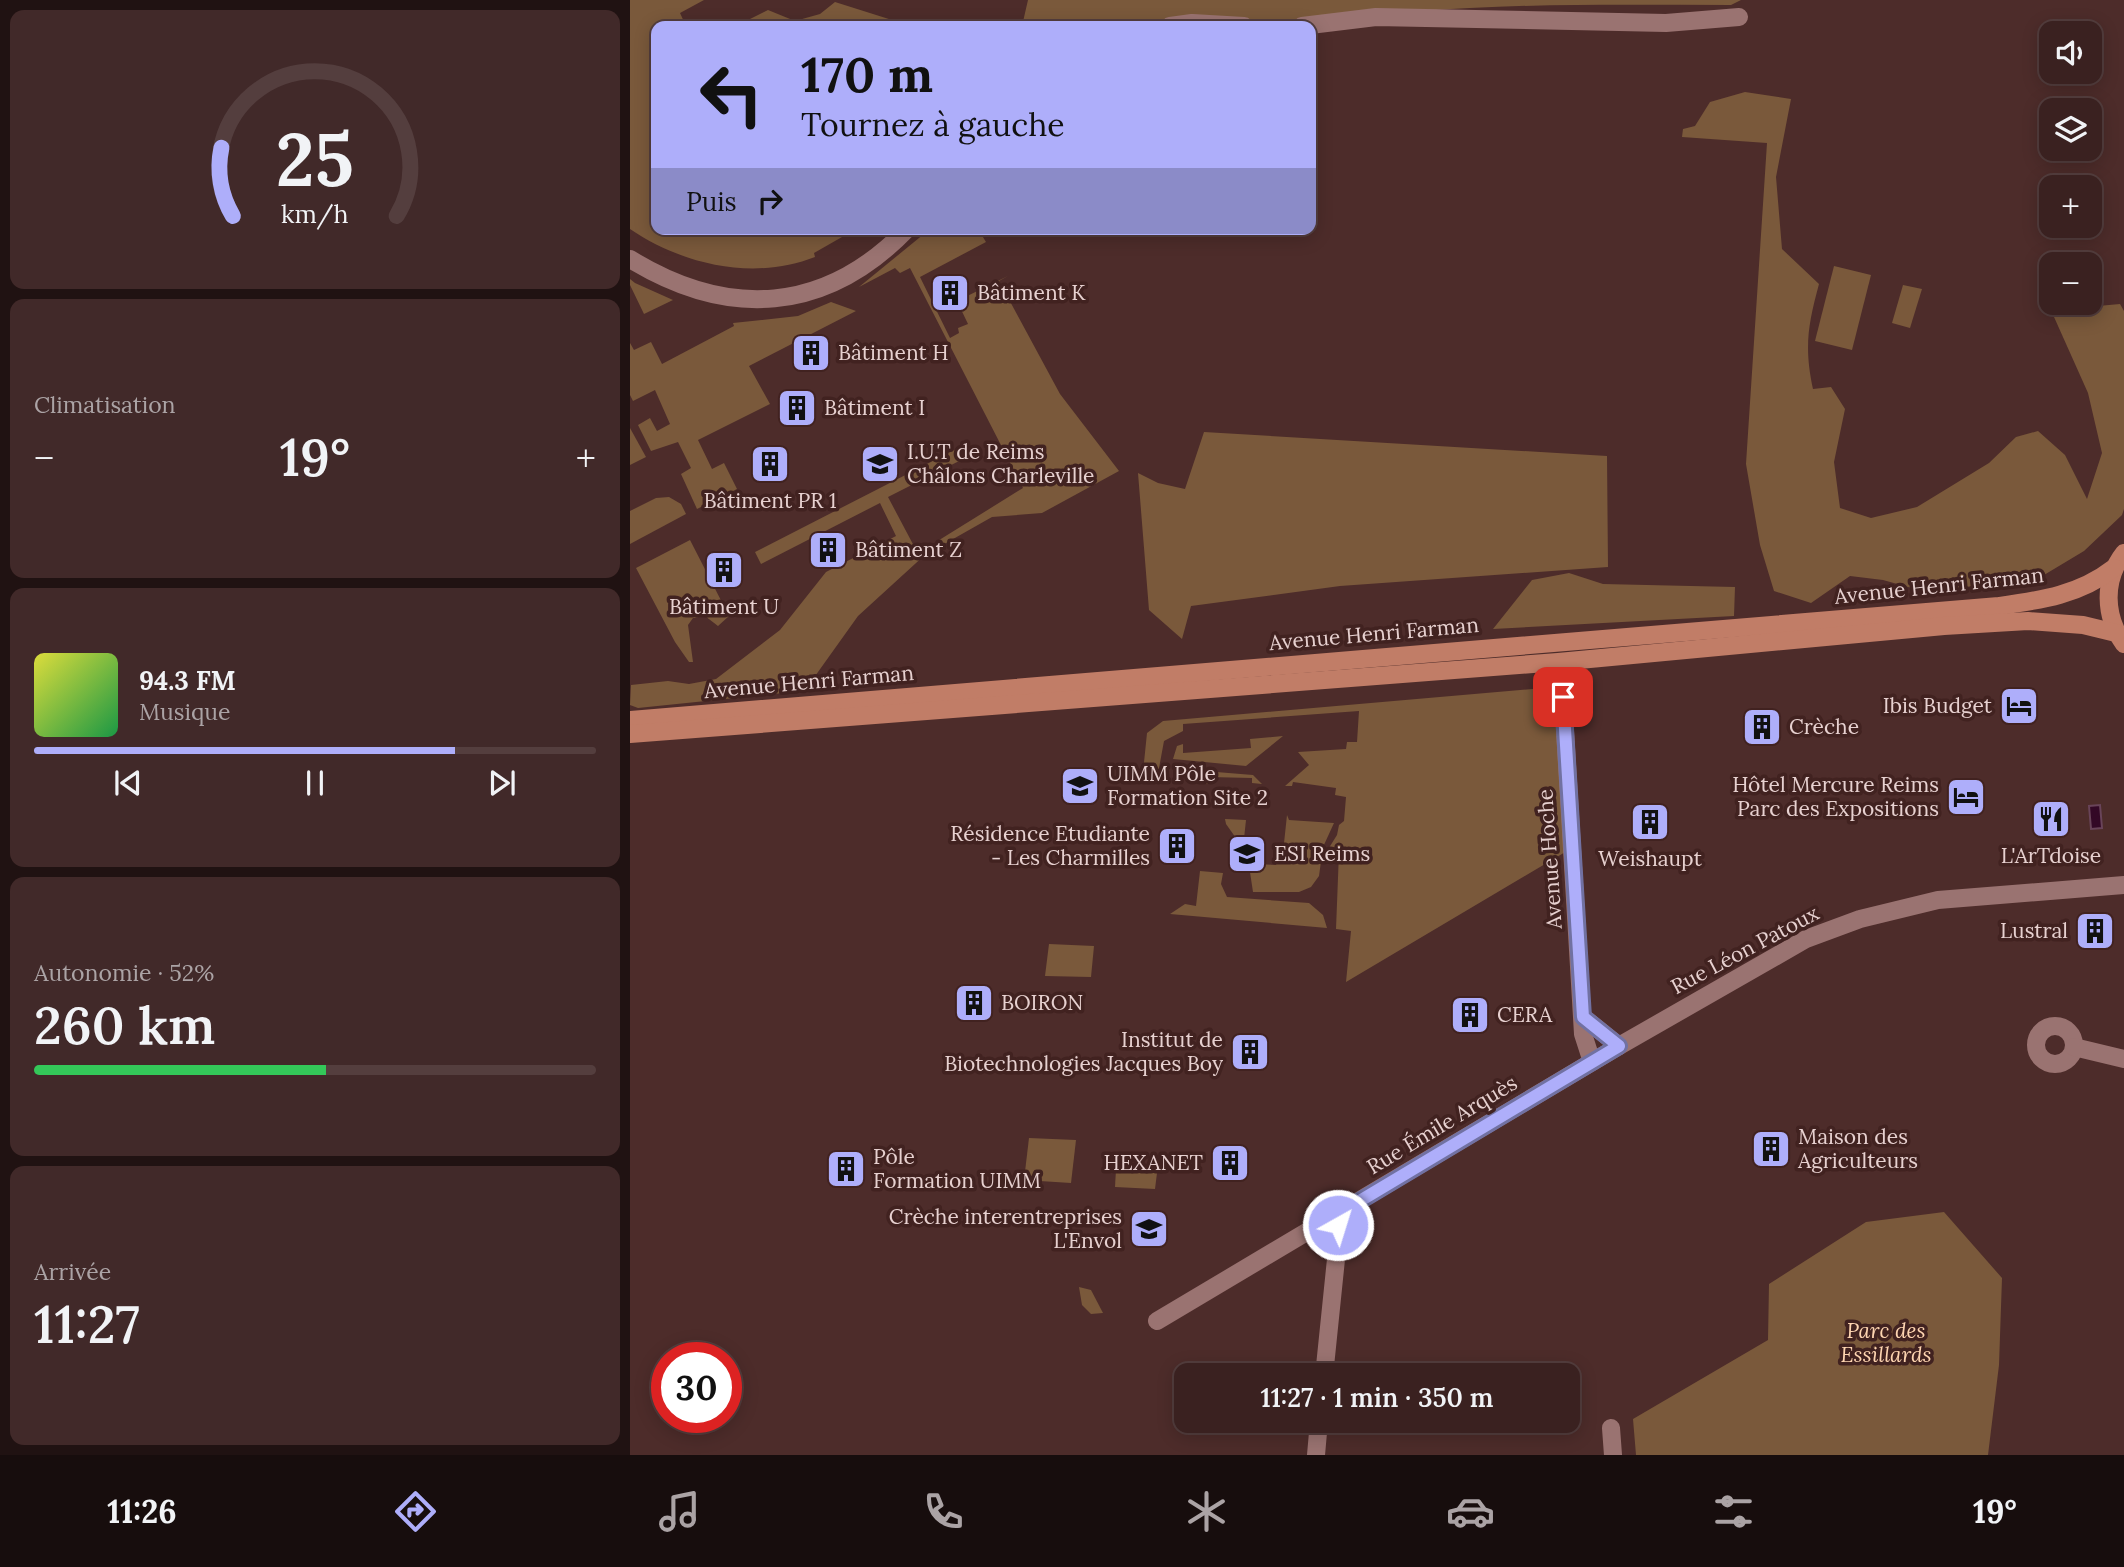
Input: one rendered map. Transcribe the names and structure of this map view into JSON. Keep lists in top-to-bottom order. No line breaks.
{"streets":{"main road":["Avenue Henri Farman"],"street":["Avenue Hoche","Rue Léon Patoux","Rue Émile Arquès"]},"crossings":[["Avenue Hoche","Rue Léon Patoux"],["Avenue Hoche","Rue Émile Arquès"],["Rue Léon Patoux","Rue Émile Arquès"]],"parks":["Parc des Essillards"],"places":{"building":["Bâtiment K","Bâtiment H","Bâtiment I","Bâtiment PR 1","Bâtiment Z","Bâtiment U","Crèche","Weishaupt","Résidence Etudiante - Les Charmilles","Lustral","BOIRON","CERA","Institut de Biotechnologies Jacques Boy","Maison des Agriculteurs","HEXANET","Pôle Formation UIMM"],"school or university":["I.U.T de Reims Châlons Charleville","UIMM Pôle Formation Site 2","ESI Reims","Crèche interentreprises L'Envol"],"hotel":["Ibis Budget","Hôtel Mercure Reims Parc des Expositions"],"restaurant":["L'ArTdoise"]},"page":{"map_buttons":["+","−"],"turn":["170 m","Tournez à gauche"],"then":"Puis","tile":["Climatisation",["Autonomie · 52%","260 km"],["Arrivée","11:27"]],"heat":["−","19°","+"],"song":["94.3 FM","Musique"],"limit":"30","trip":"11:27 · 1 min · 350 m","tabs":["11:26","19°"],"gauge":["25","km/h"]}}
